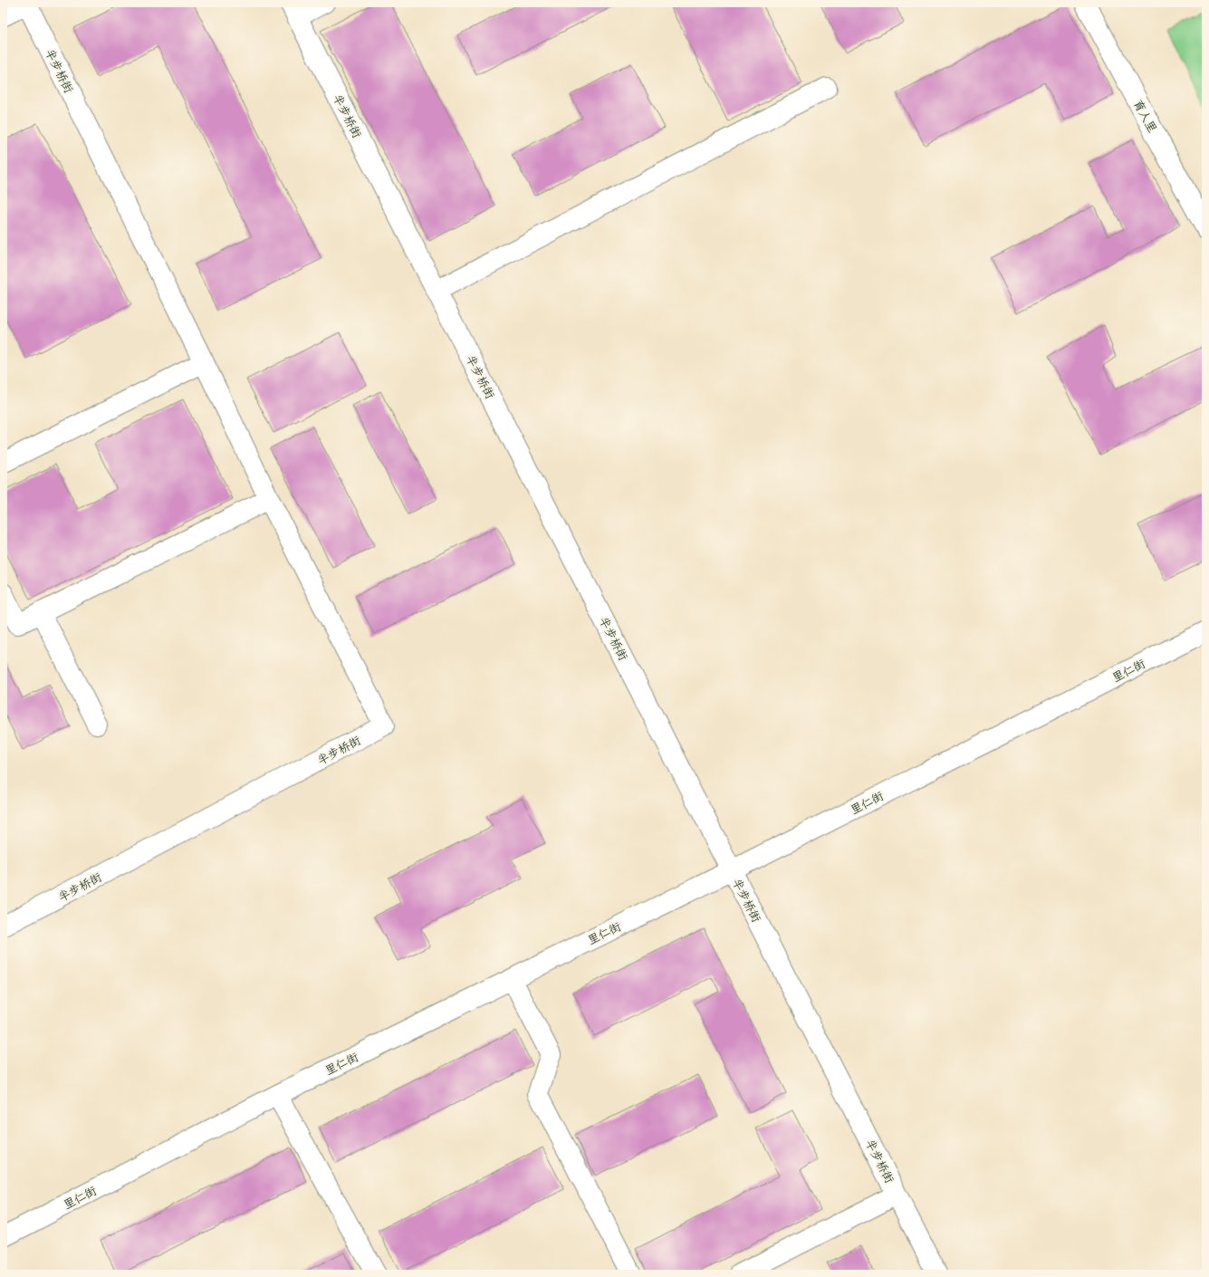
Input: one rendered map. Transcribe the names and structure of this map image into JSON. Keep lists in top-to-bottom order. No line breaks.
{"streets":{"street":["半步桥街","育人里","里仁街"]},"crossings":[["半步桥街","里仁街"]]}
